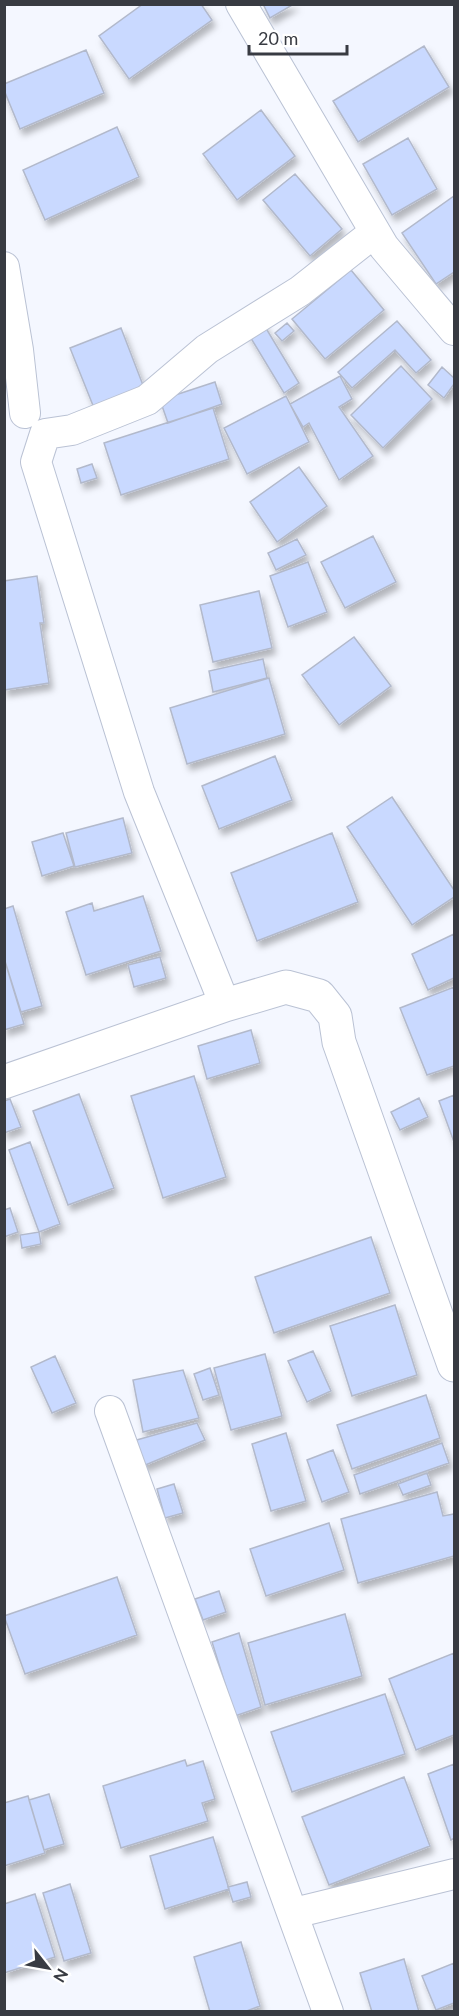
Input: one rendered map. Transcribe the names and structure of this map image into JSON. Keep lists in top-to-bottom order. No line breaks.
{"scale_bar":"20 m","north":"bottom right"}
